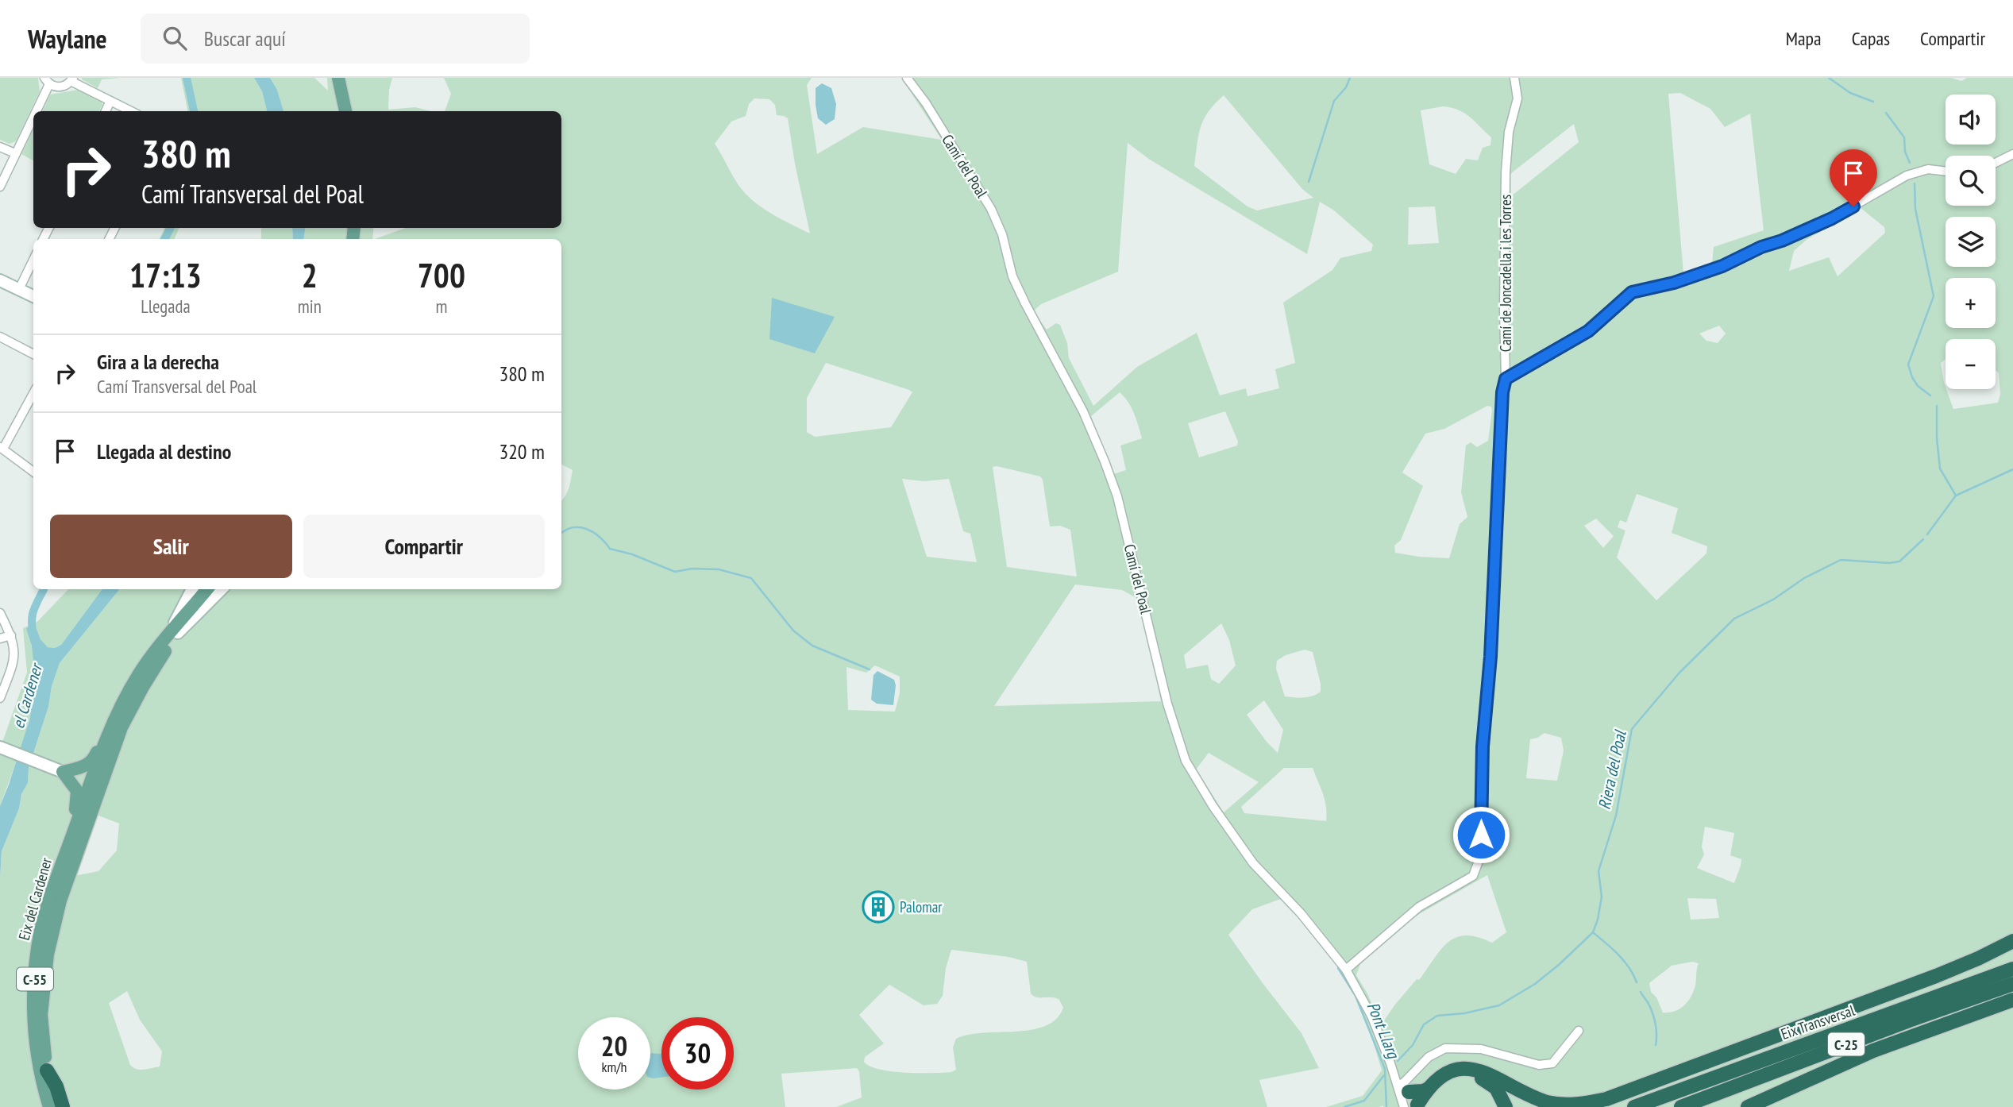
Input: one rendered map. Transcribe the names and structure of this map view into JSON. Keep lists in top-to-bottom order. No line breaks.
{"streets":{"highway":["Eix Transversal","C-25"],"main road":["Eix del Cardener","C-55"],"street":["Camí del Poal","Camí de Joncadella i les Torres"]},"crossings":[["Camí del Poal","Camí de Joncadella i les Torres"]],"water":["el Cardener","Riera del Poal","Pont Llarg"],"places":{"building":["Palomar"]},"page":{"header":"Waylane","search":"Buscar aquí","nav":["Mapa","Capas","Compartir"],"map_buttons":["+","−"],"turn":["380 m","Camí Transversal del Poal"],"eta":["17:13","Llegada","2","min","700","m"],"list":[{"name":"Gira a la derecha","note":"Camí Transversal del Poal","value":"380 m"},{"name":"Llegada al destino","value":"320 m"}],"buttons":["Salir","Compartir"],"speed":"20 km/h","limit":"30"}}
